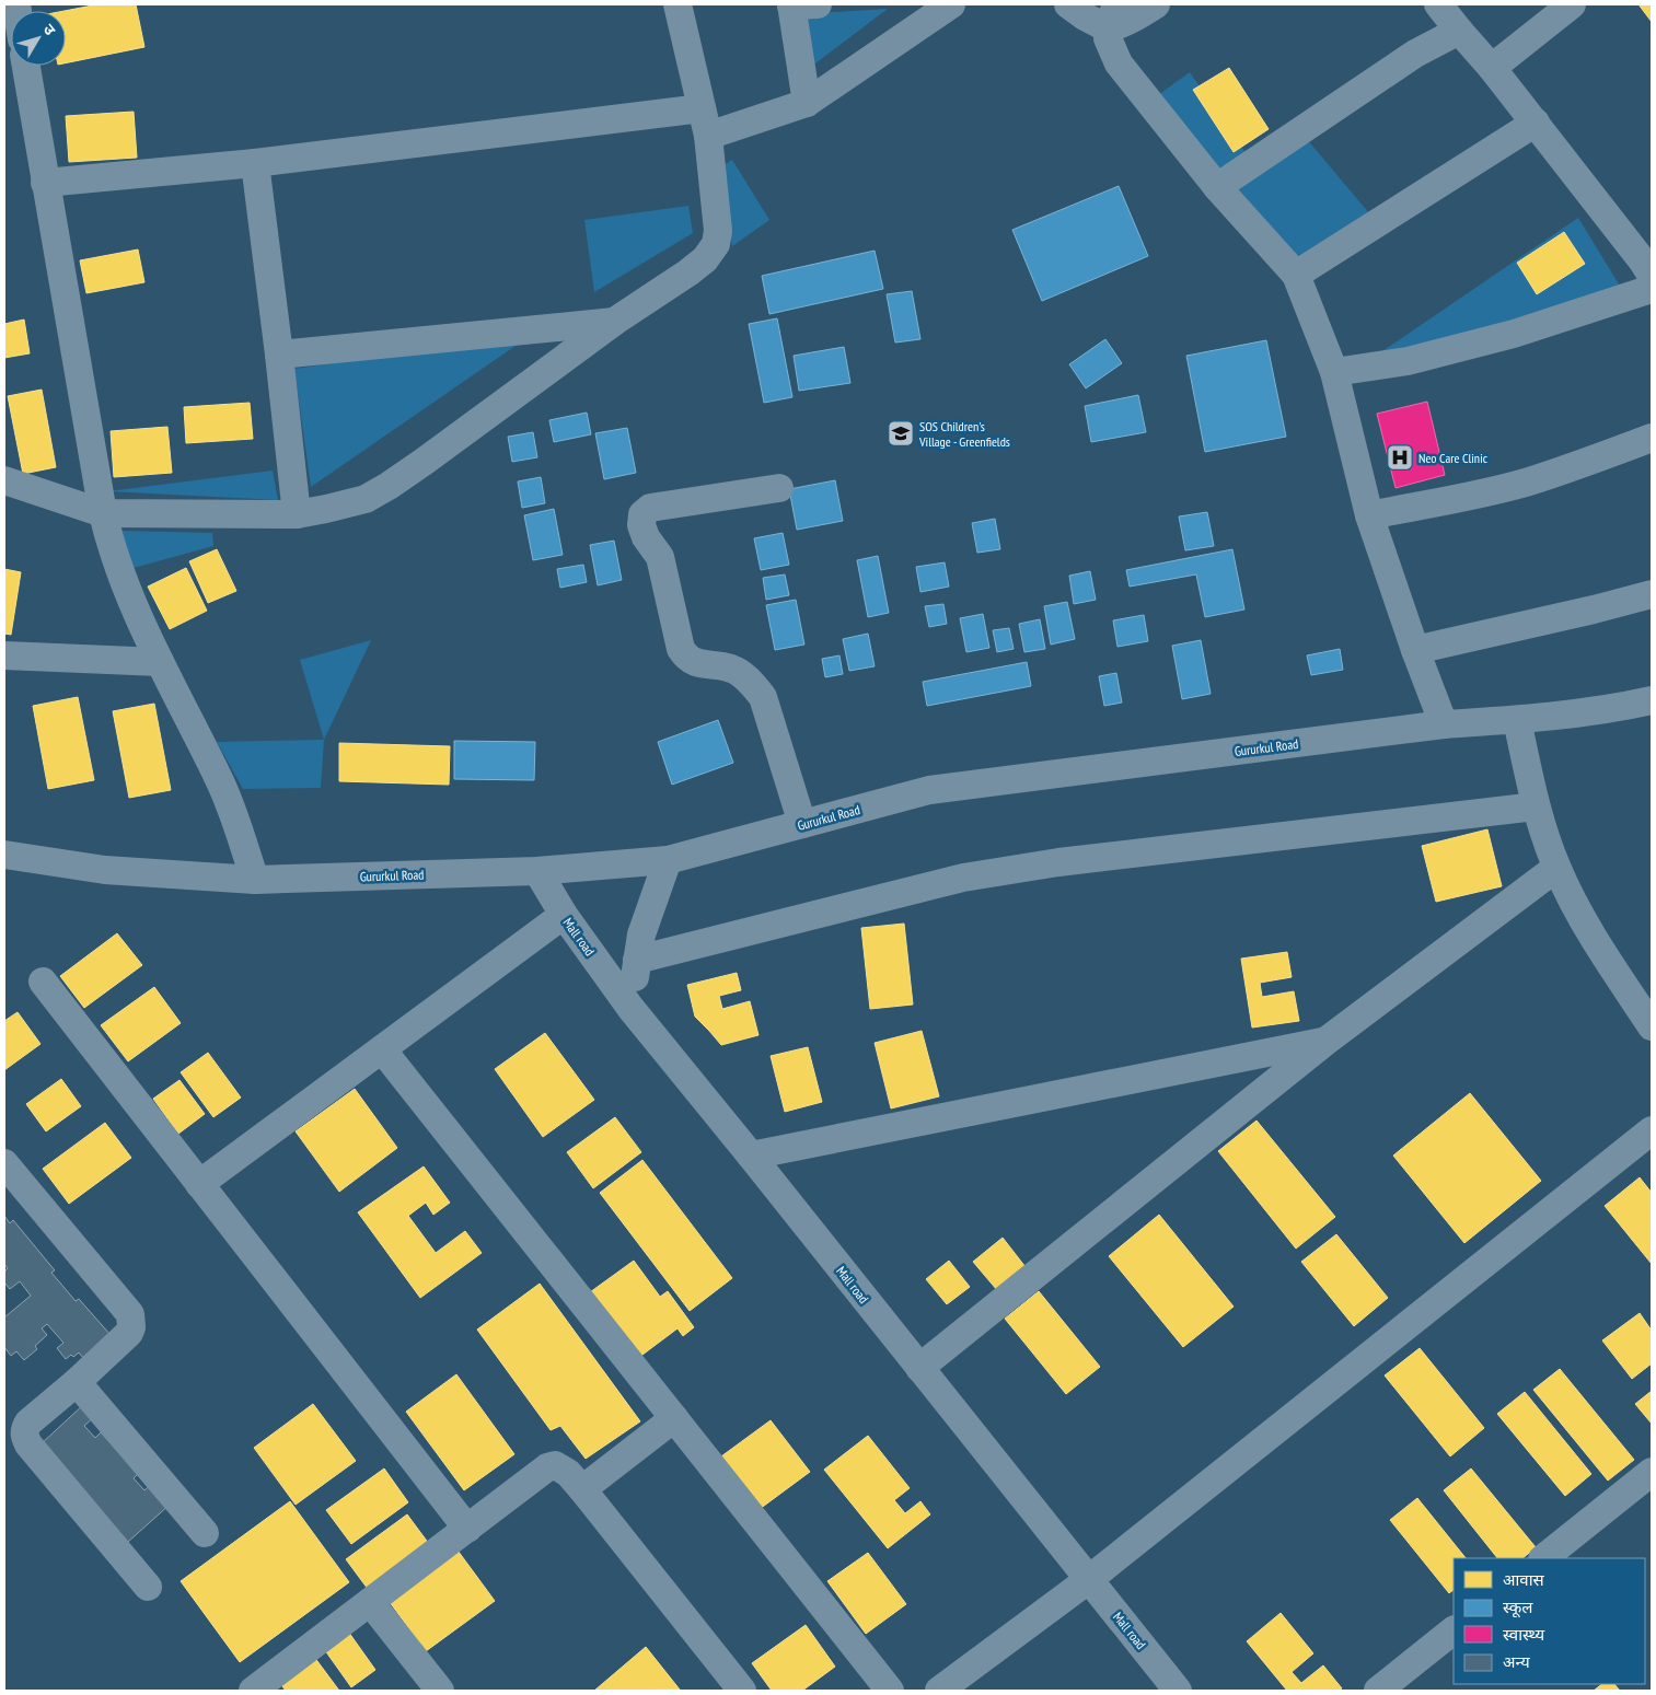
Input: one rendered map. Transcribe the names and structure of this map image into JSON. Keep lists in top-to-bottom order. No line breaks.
{"streets":{"street":["Gururkul Road","Mall road"]},"crossings":[["Gururkul Road","Mall road"]],"places":{"school or university":["SOS Children's Village - Greenfields"],"hospital":["Neo Care Clinic"]},"legend":["आवास","स्कूल","स्वास्थ्य","अन्य"],"north":"top right"}
